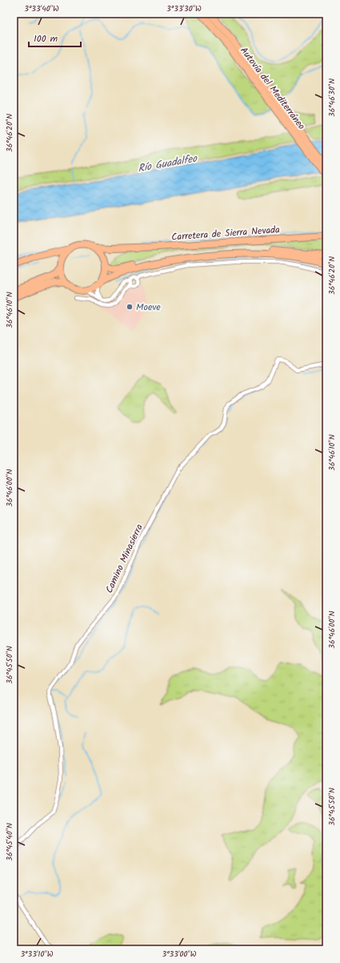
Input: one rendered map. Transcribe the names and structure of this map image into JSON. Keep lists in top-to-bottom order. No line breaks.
{"streets":{"highway":["Autovía del Mediterráneo","Carretera de Sierra Nevada"],"street":["Camino Minasierra"]},"water":["Río Guadalfeo"],"places":["Moeve"],"scale_bar":"100 m","coordinates":["3°33'40\"W","3°33'30\"W","36°46'30\"N","36°46'20\"N","36°46'10\"N","36°46'00\"N","36°45'50\"N","36°45'40\"N","3°33'10\"W","3°33'00\"W"]}
